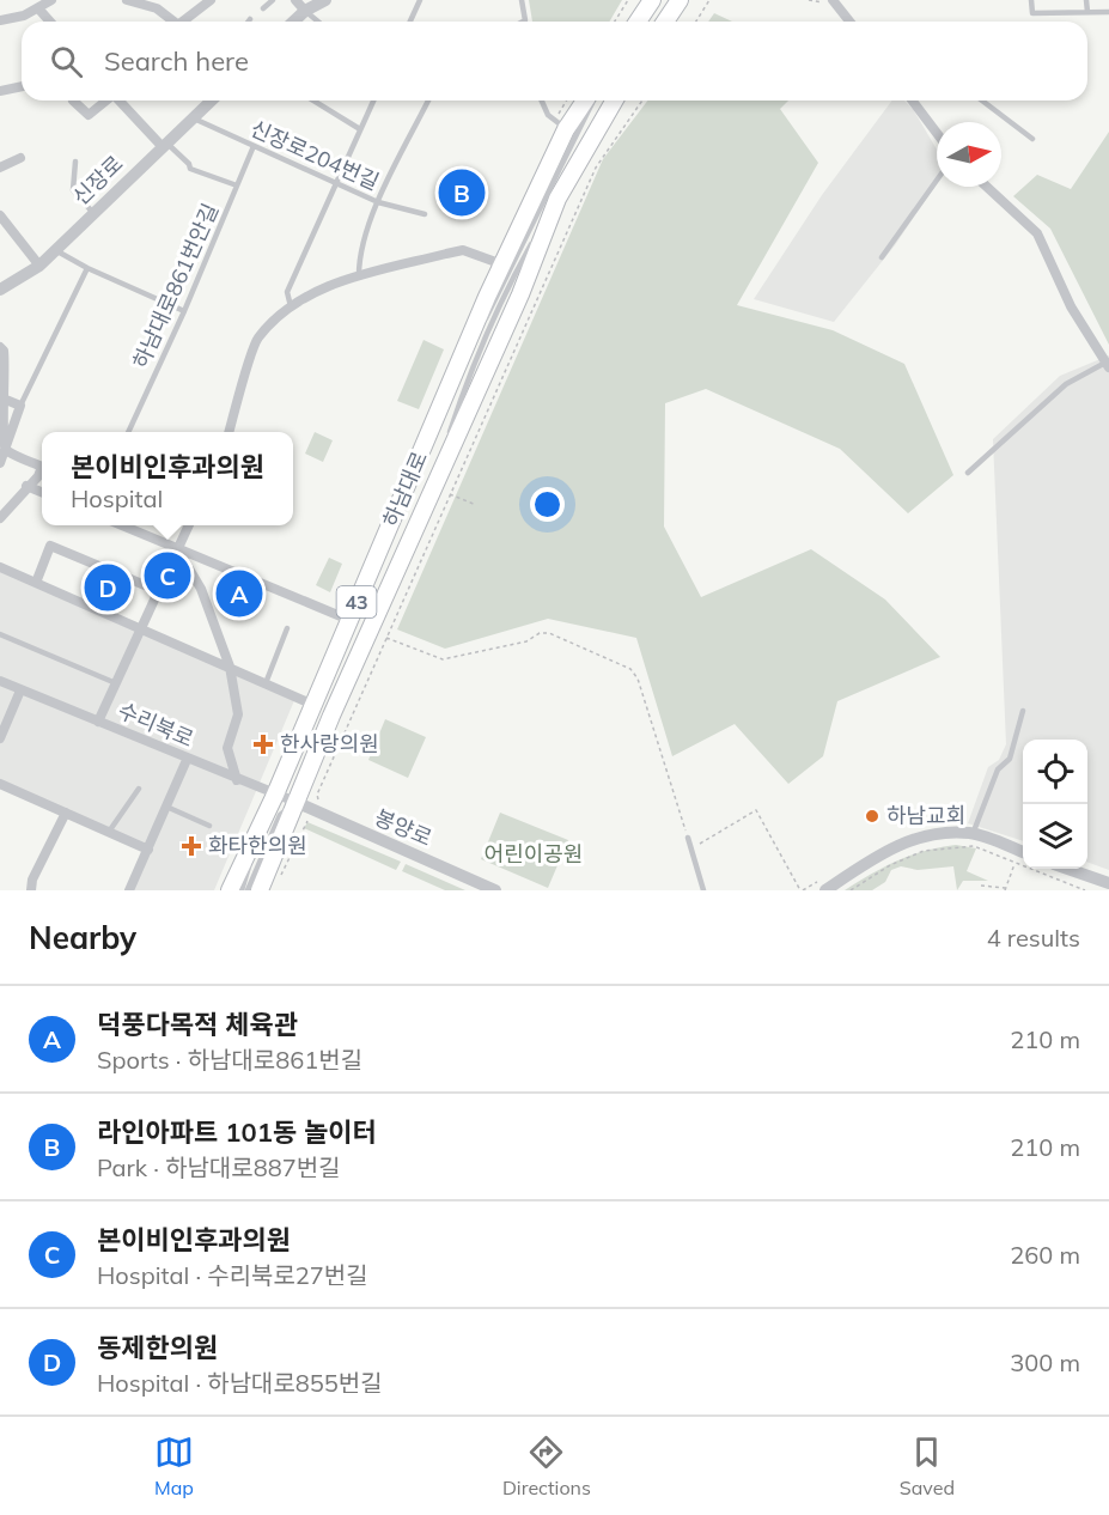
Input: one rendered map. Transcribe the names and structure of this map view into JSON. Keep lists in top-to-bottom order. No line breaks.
{"streets":{"main road":["하남대로","43"],"street":["신장로","수리북로","봉양로"],"lane":["신장로204번길","하남대로861번안길"]},"crossings":[["신장로204번길","신장로"],["신장로204번길","하남대로861번안길"],["하남대로","수리북로"],["하남대로","봉양로"],["수리북로","봉양로"]],"parks":["어린이공원"],"places":{"health":["한사랑의원","화타한의원"],"other":["하남교회"]},"north":"right","page":{"search":"Search here","pins":["B","C","D","A"],"popup":["본이비인후과의원","Hospital"],"heading":["Nearby","4 results"],"list":[{"mark":"A","name":"덕풍다목적 체육관","note":"Sports · 하남대로861번길","value":"210 m"},{"mark":"B","name":"라인아파트 101동 놀이터","note":"Park · 하남대로887번길","value":"210 m"},{"mark":"C","name":"본이비인후과의원","note":"Hospital · 수리북로27번길","value":"260 m"},{"mark":"D","name":"동제한의원","note":"Hospital · 하남대로855번길","value":"300 m"}],"nav":["Map","Directions","Saved"]}}
